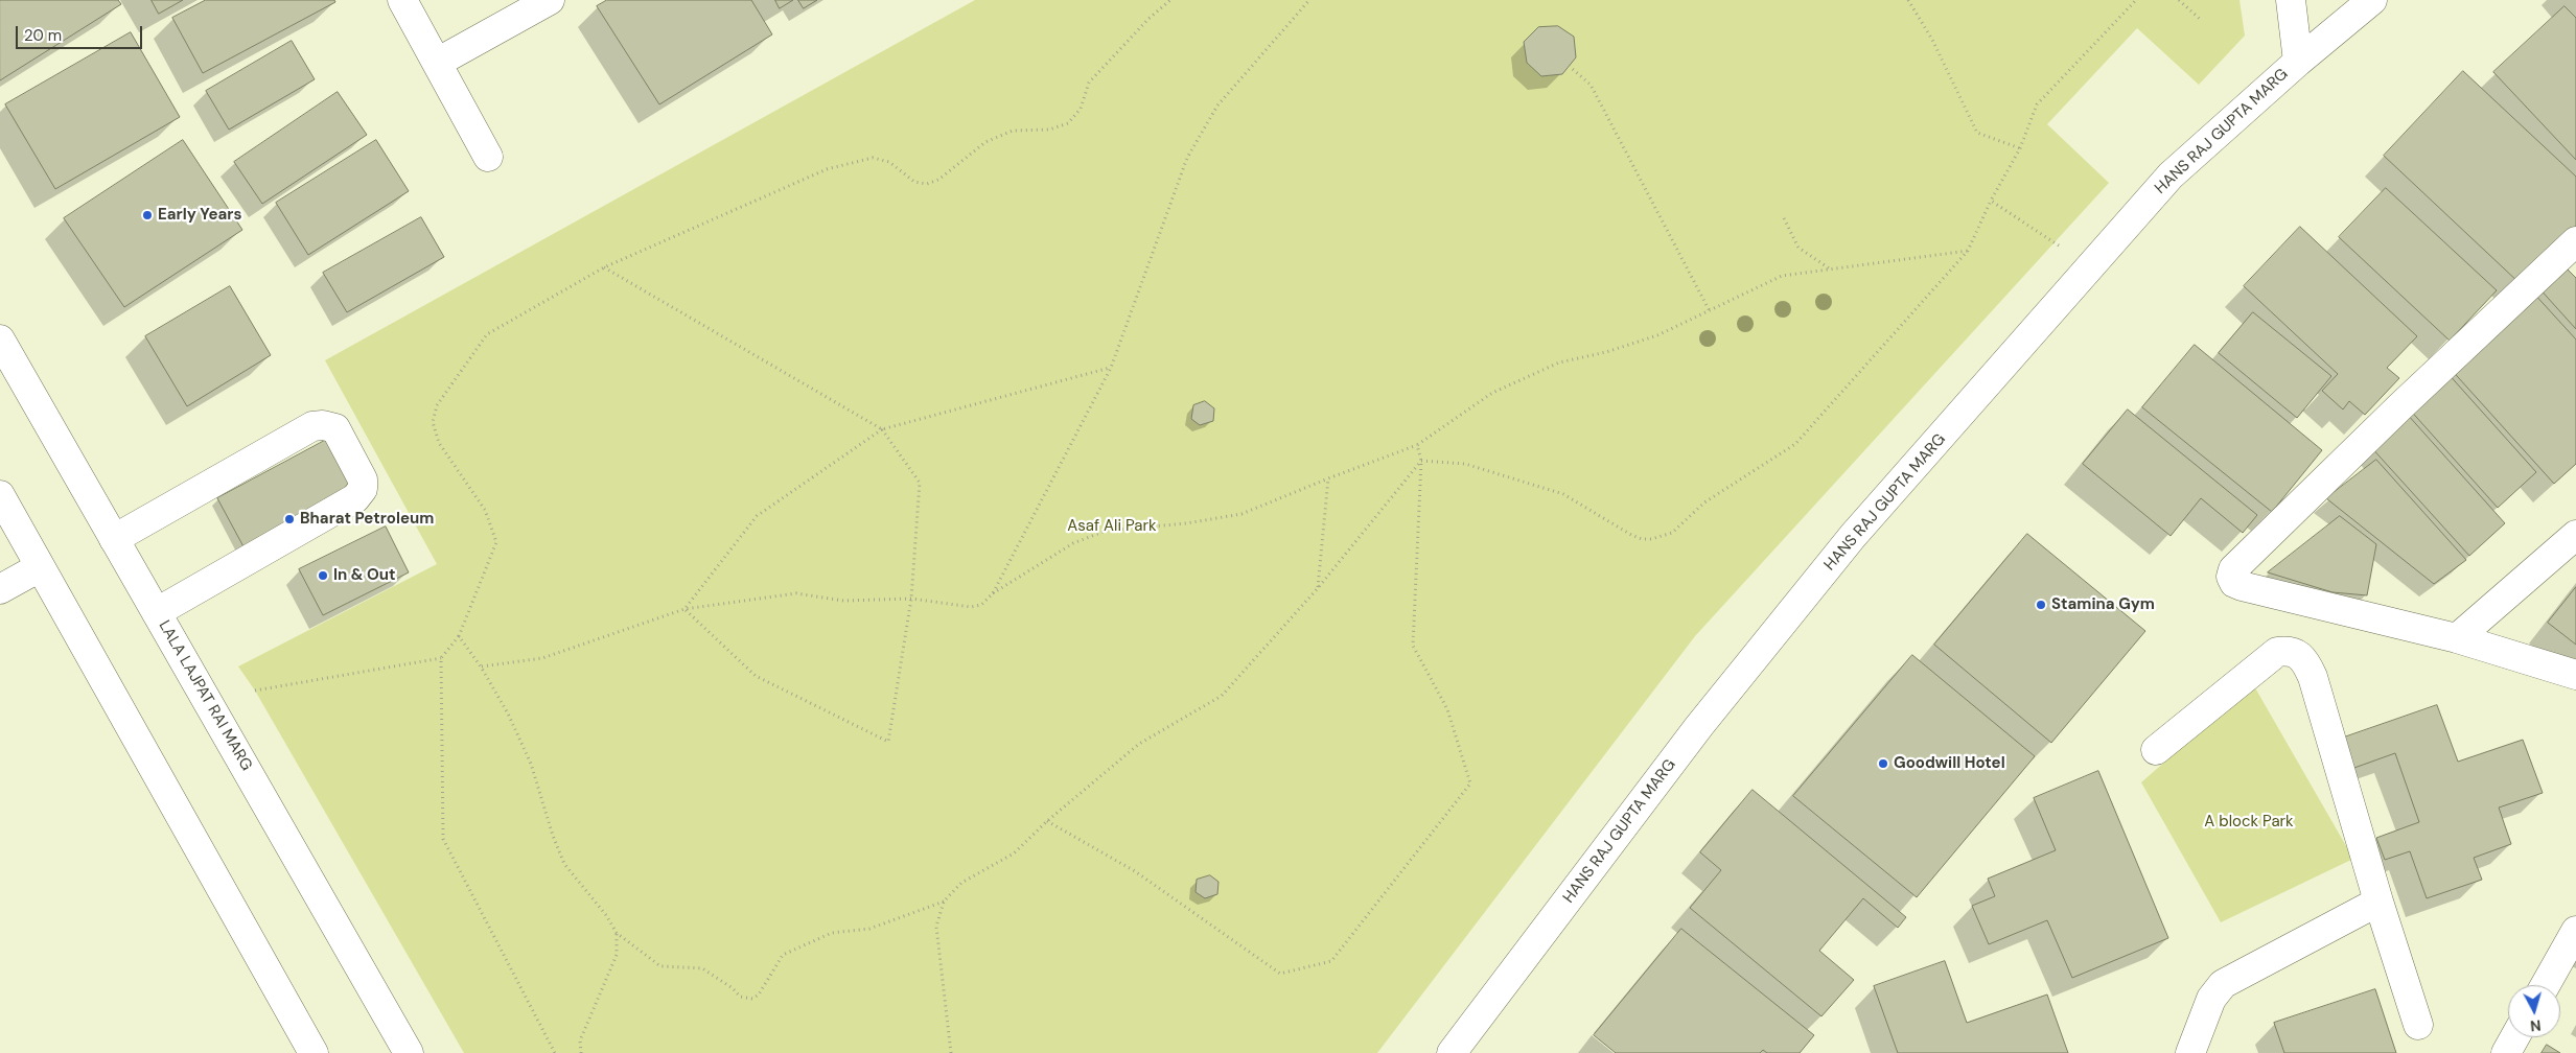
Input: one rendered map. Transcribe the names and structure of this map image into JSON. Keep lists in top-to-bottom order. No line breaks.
{"streets":{"street":["HANS RAJ GUPTA MARG","LALA LAJPAT RAI MARG"]},"parks":["Asaf Ali Park","A block Park"],"places":["Early Years","Bharat Petroleum","In & Out","Stamina Gym","Goodwill Hotel"],"scale_bar":"20 m","north":"bottom"}
